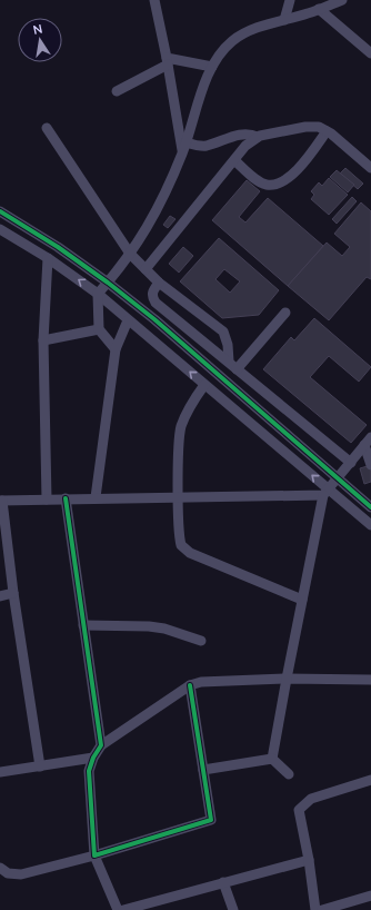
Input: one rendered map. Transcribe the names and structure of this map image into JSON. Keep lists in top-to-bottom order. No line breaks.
{"north":"top"}
